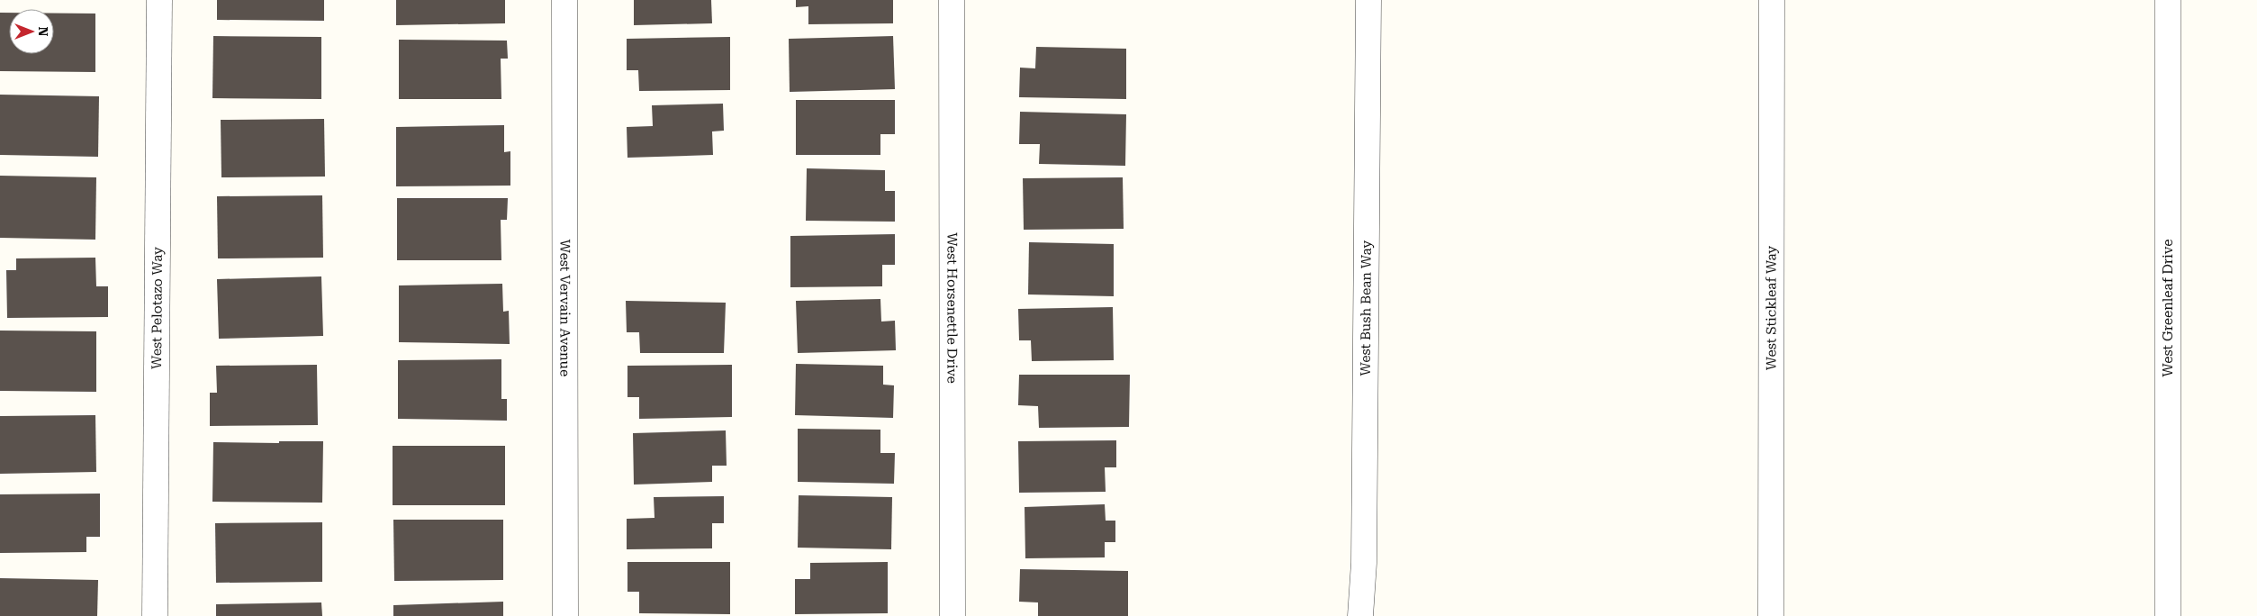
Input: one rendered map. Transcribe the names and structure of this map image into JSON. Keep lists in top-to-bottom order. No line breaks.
{"streets":{"street":["West Pelotazo Way","West Vervain Avenue","West Horsenettle Drive","West Bush Bean Way","West Stickleaf Way","West Greenleaf Drive"]},"north":"right"}
